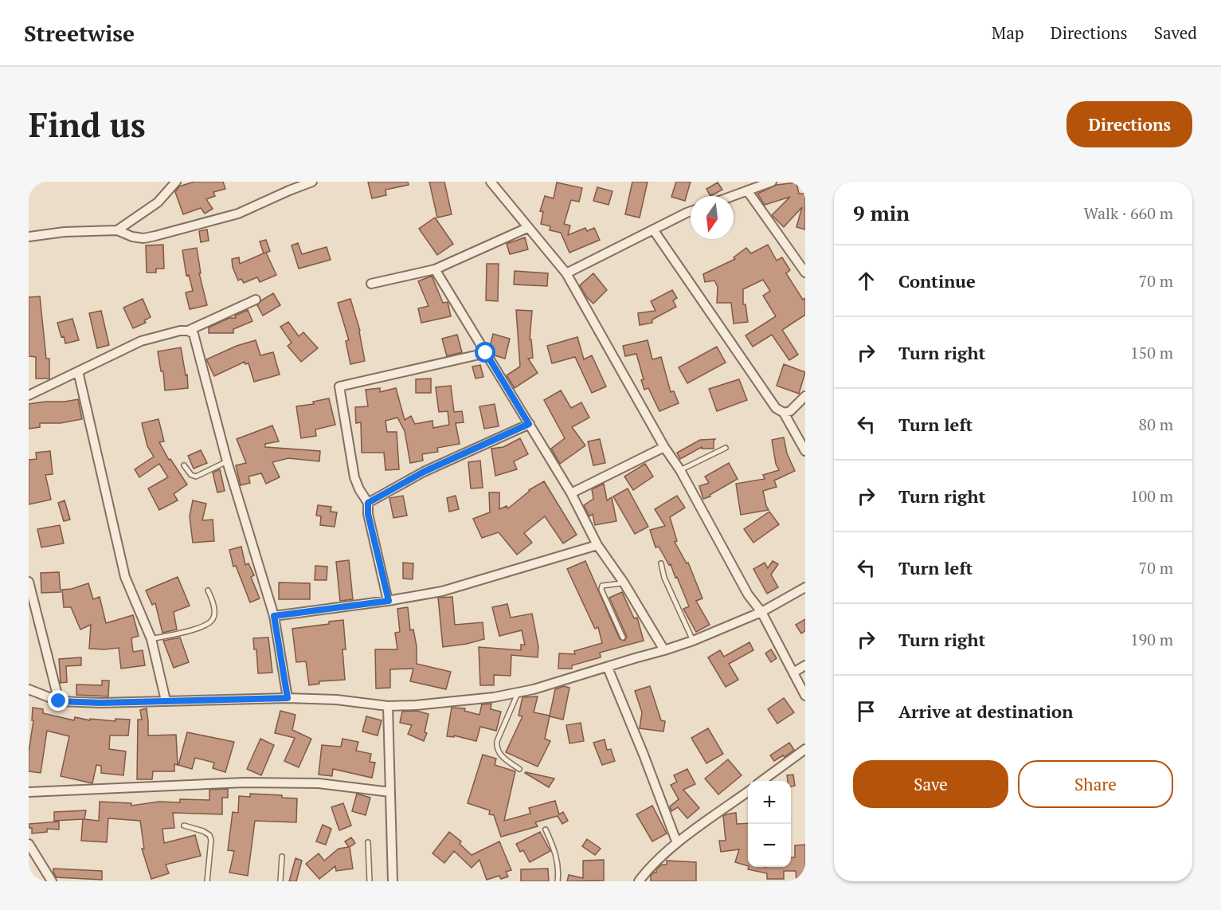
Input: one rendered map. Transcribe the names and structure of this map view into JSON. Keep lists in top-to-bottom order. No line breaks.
{"north":"bottom","page":{"header":"Streetwise","nav":["Map","Directions","Saved"],"buttons":["Directions",["Save","Share"]],"title":"Find us","heading":["9 min","Walk · 660 m"],"list":[["Continue","70 m"],["Turn right","150 m"],["Turn left","80 m"],["Turn right","100 m"],["Turn left","70 m"],["Turn right","190 m"],"Arrive at destination"],"map_buttons":["+","−"]}}
